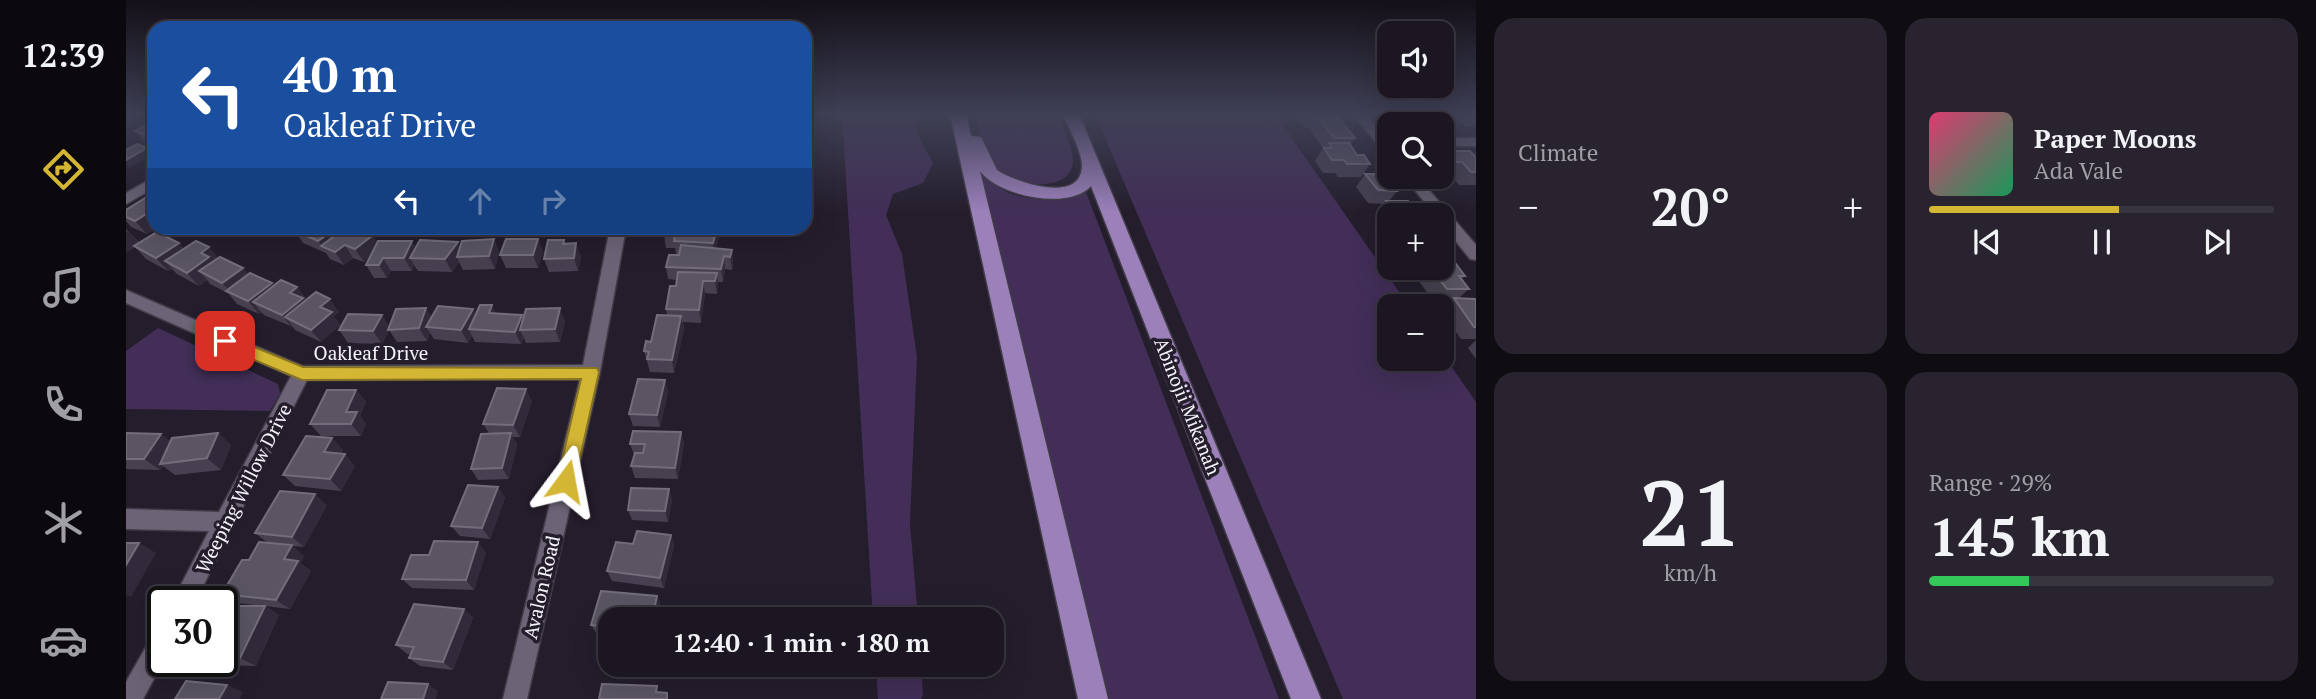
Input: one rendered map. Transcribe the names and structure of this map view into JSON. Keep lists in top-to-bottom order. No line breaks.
{"streets":{"main road":["Abinojii Mikanah"],"street":["Oakleaf Drive","Weeping Willow Drive","Avalon Road"]},"crossings":[["Oakleaf Drive","Weeping Willow Drive"],["Oakleaf Drive","Avalon Road"]],"page":{"tabs":"12:39","tile":["Climate",["21","km/h"],["Range · 29%","145 km"]],"map_buttons":["+","−"],"turn":["40 m","Oakleaf Drive"],"song":["Paper Moons","Ada Vale"],"heat":["−","20°","+"],"limit":"30","trip":"12:40 · 1 min · 180 m"}}
